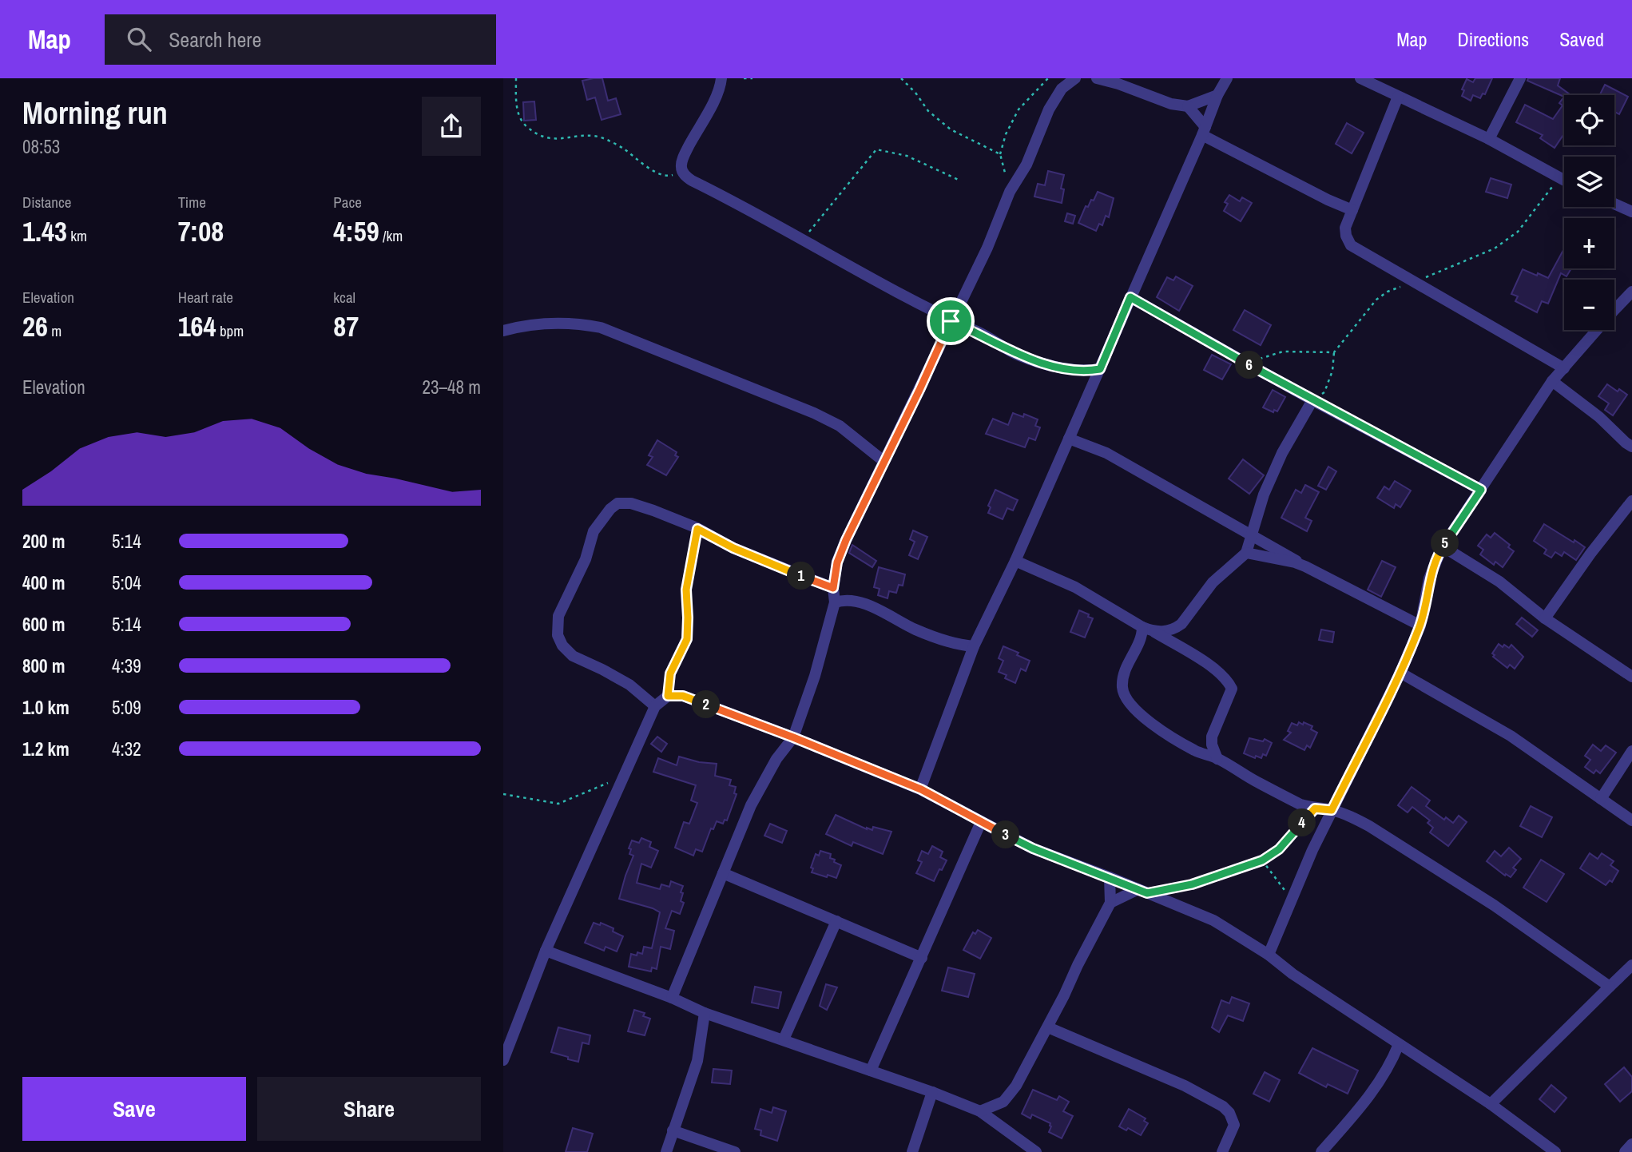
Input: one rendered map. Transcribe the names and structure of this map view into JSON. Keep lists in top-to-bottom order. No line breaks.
{"page":{"header":"Map","search":"Search here","nav":["Map","Directions","Saved"],"heading":["Morning run","08:53"],"map_buttons":["+","−"],"stats":[["Distance","1.43 km"],["Time","7:08"],["Pace","4:59 /km"],["Elevation","26 m"],["Heart rate","164 bpm"],["kcal","87"]],"pins":["6","5","1","2","4","3"],"chart":["Elevation","23–48 m"],"list":[{"name":"200 m","note":"5:14"},{"name":"400 m","note":"5:04"},{"name":"600 m","note":"5:14"},{"name":"800 m","note":"4:39"},{"name":"1.0 km","note":"5:09"},{"name":"1.2 km","note":"4:32"}],"buttons":["Save","Share"]}}
